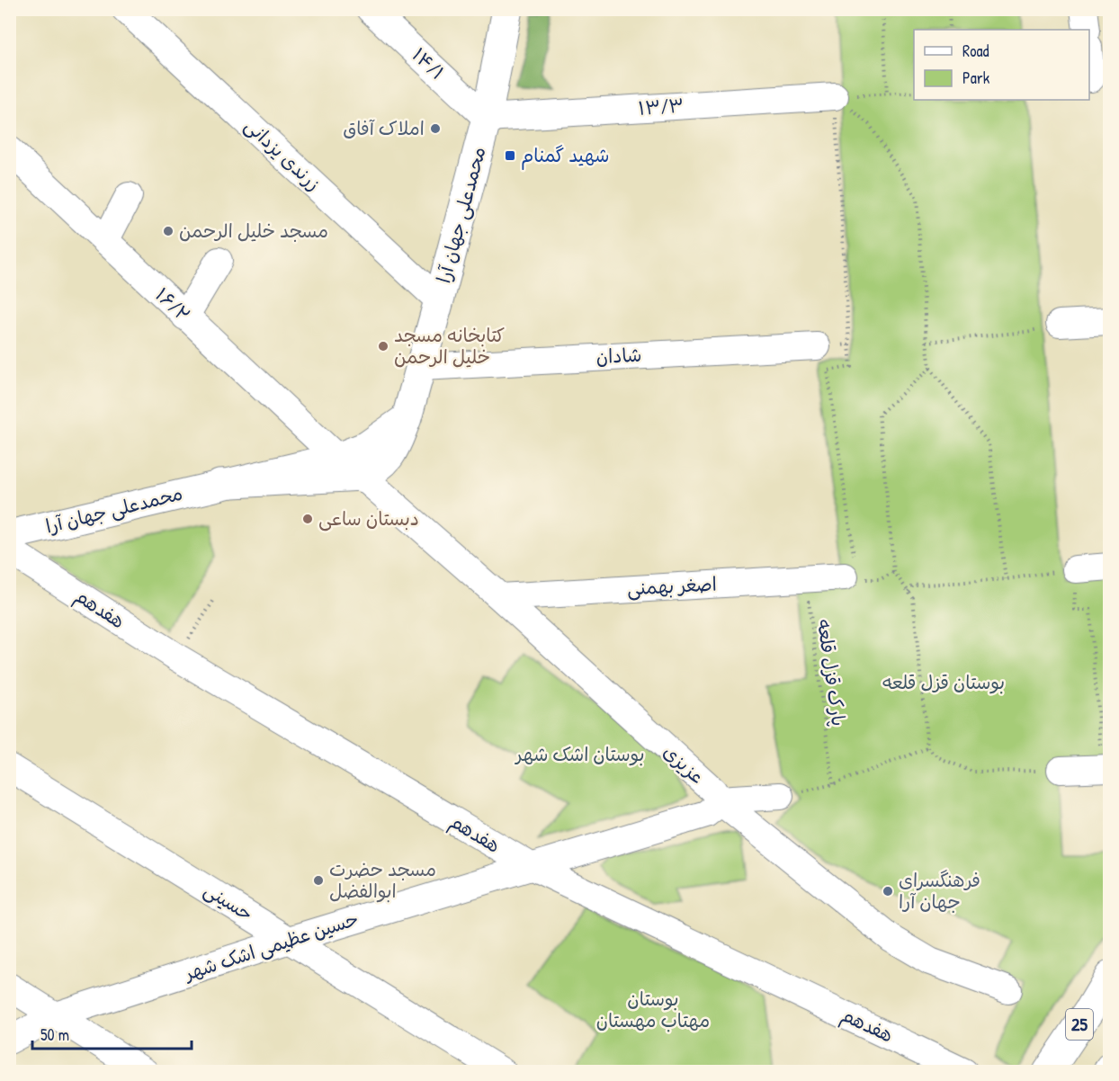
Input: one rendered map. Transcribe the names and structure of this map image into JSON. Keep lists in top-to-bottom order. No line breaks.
{"streets":{"main road":["محمدعلی جهان آرا","25"],"street":["۱۴/۱","۱۳/۳","زرندی یزدانی","۱۶/۲","شادان","اصغر بهمنی","هفدهم","عزیزی","حسینی","حسین عظیمی اشک شهر"],"path":["پارک قزل قلعه"]},"crossings":[["۱۴/۱","۱۳/۳"],["۱۴/۱","محمدعلی جهان آرا"],["۱۳/۳","محمدعلی جهان آرا"],["زرندی یزدانی","محمدعلی جهان آرا"],["محمدعلی جهان آرا","شادان"],["محمدعلی جهان آرا","عزیزی"],["اصغر بهمنی","عزیزی"],["هفدهم","حسین عظیمی اشک شهر"],["عزیزی","حسین عظیمی اشک شهر"],["حسینی","حسین عظیمی اشک شهر"]],"parks":["بوستان قزل قلعه","بوستان اشک شهر","بوستان مهتاب مهستان"],"places":{"other":["املاک آفاق","مسجد خلیل الرحمن","كتابخانه مسجد خليل الرحمن","دبستان ساعی","مسجد حضرت ابوالفضل","فرهنگسرای جهان آرا"],"transit":["شهید گمنام"]},"legend":["Road","Park"],"scale_bar":"50 m"}
